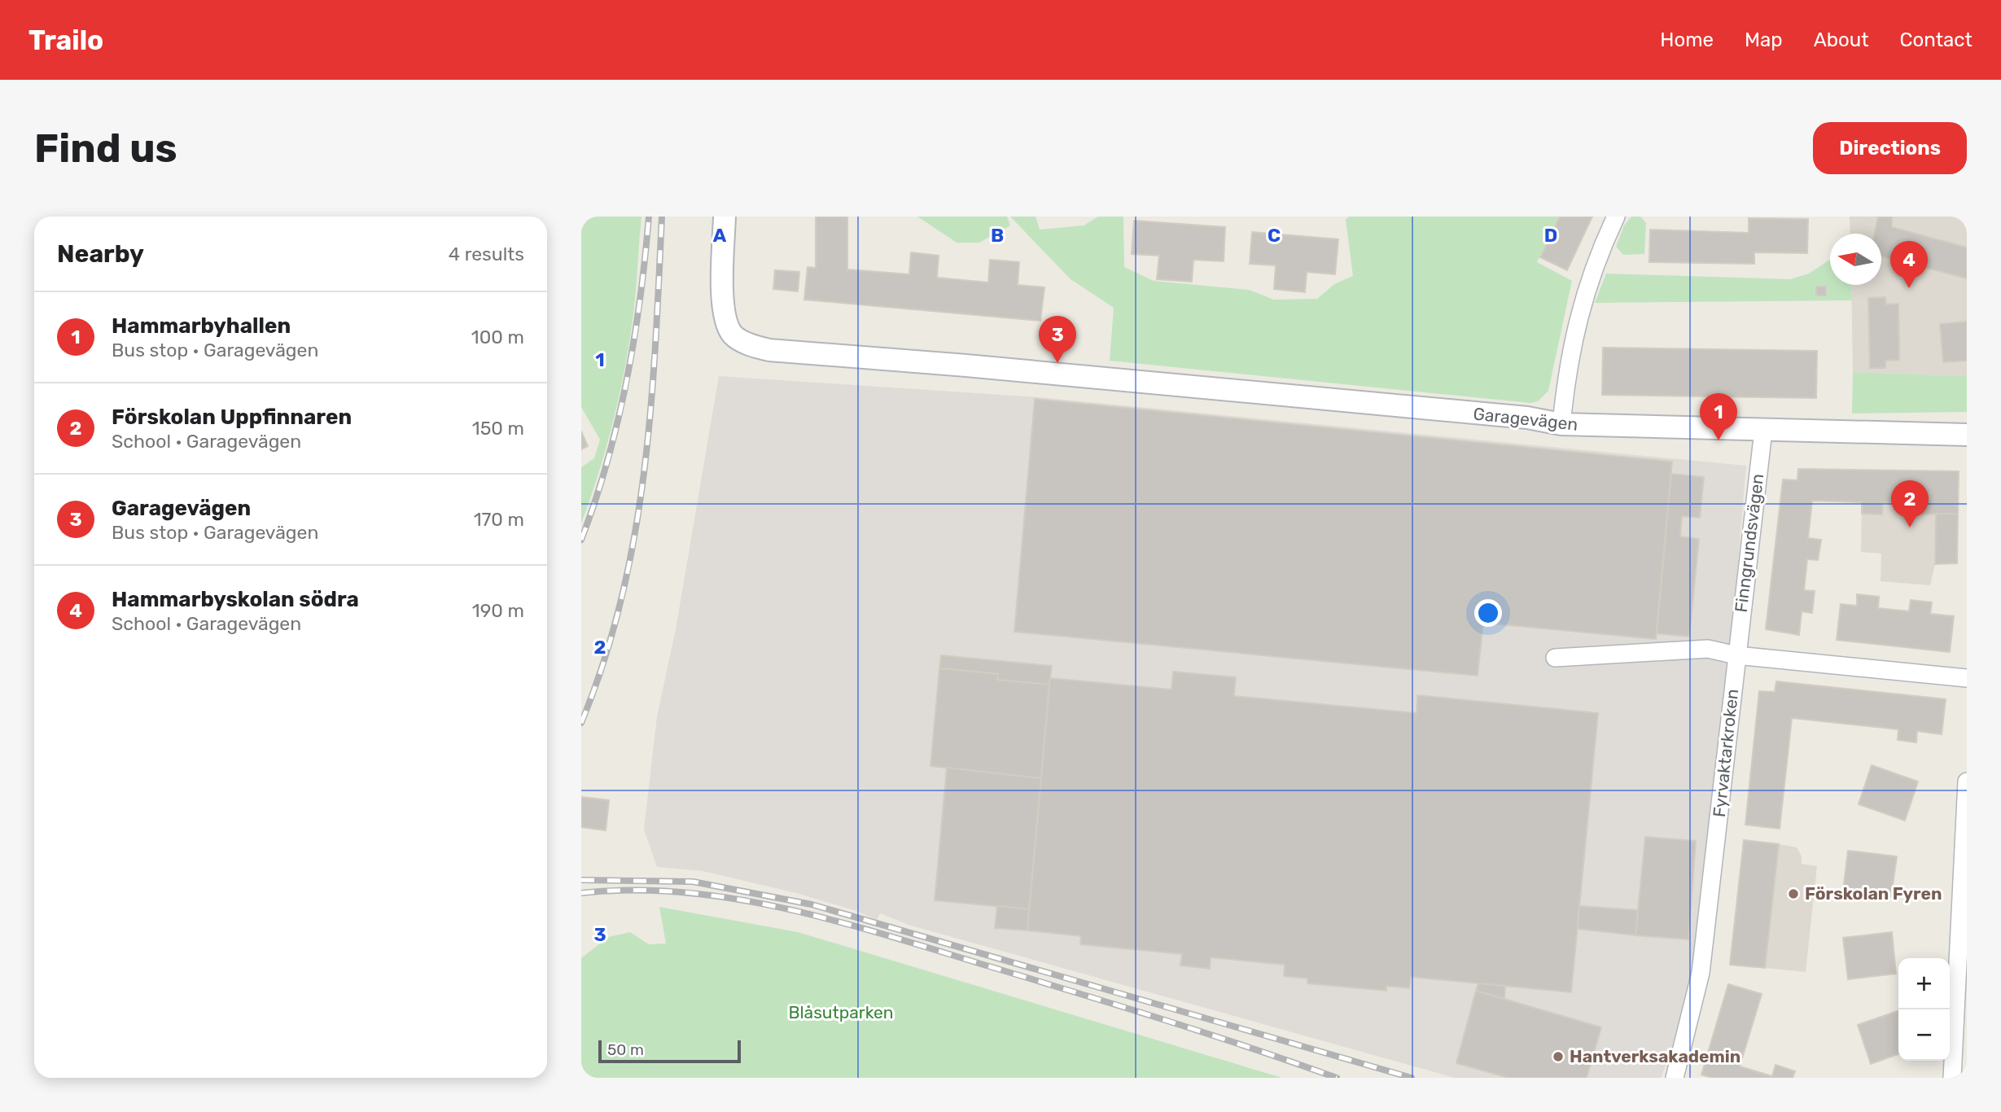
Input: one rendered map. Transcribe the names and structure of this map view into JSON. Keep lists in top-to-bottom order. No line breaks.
{"streets":{"street":["Garagevägen","Finngrundsvägen","Fyrvaktarkroken"]},"crossings":[["Garagevägen","Finngrundsvägen"],["Finngrundsvägen","Fyrvaktarkroken"]],"parks":["Blåsutparken"],"places":["Förskolan Fyren","Hantverksakademin"],"scale_bar":"50 m","north":"left","page":{"header":"Trailo","nav":["Home","Map","About","Contact"],"buttons":"Directions","title":"Find us","heading":["Nearby","4 results"],"pins":["4","3","1","2"],"list":[{"mark":"1","name":"Hammarbyhallen","note":"Bus stop · Garagevägen","value":"100 m"},{"mark":"2","name":"Förskolan Uppfinnaren","note":"School · Garagevägen","value":"150 m"},{"mark":"3","name":"Garagevägen","note":"Bus stop · Garagevägen","value":"170 m"},{"mark":"4","name":"Hammarbyskolan södra","note":"School · Garagevägen","value":"190 m"}],"map_buttons":["+","−"],"scale":"50 m"},"grid":{"columns":["A","B","C","D"],"rows":["1","2","3"]}}
